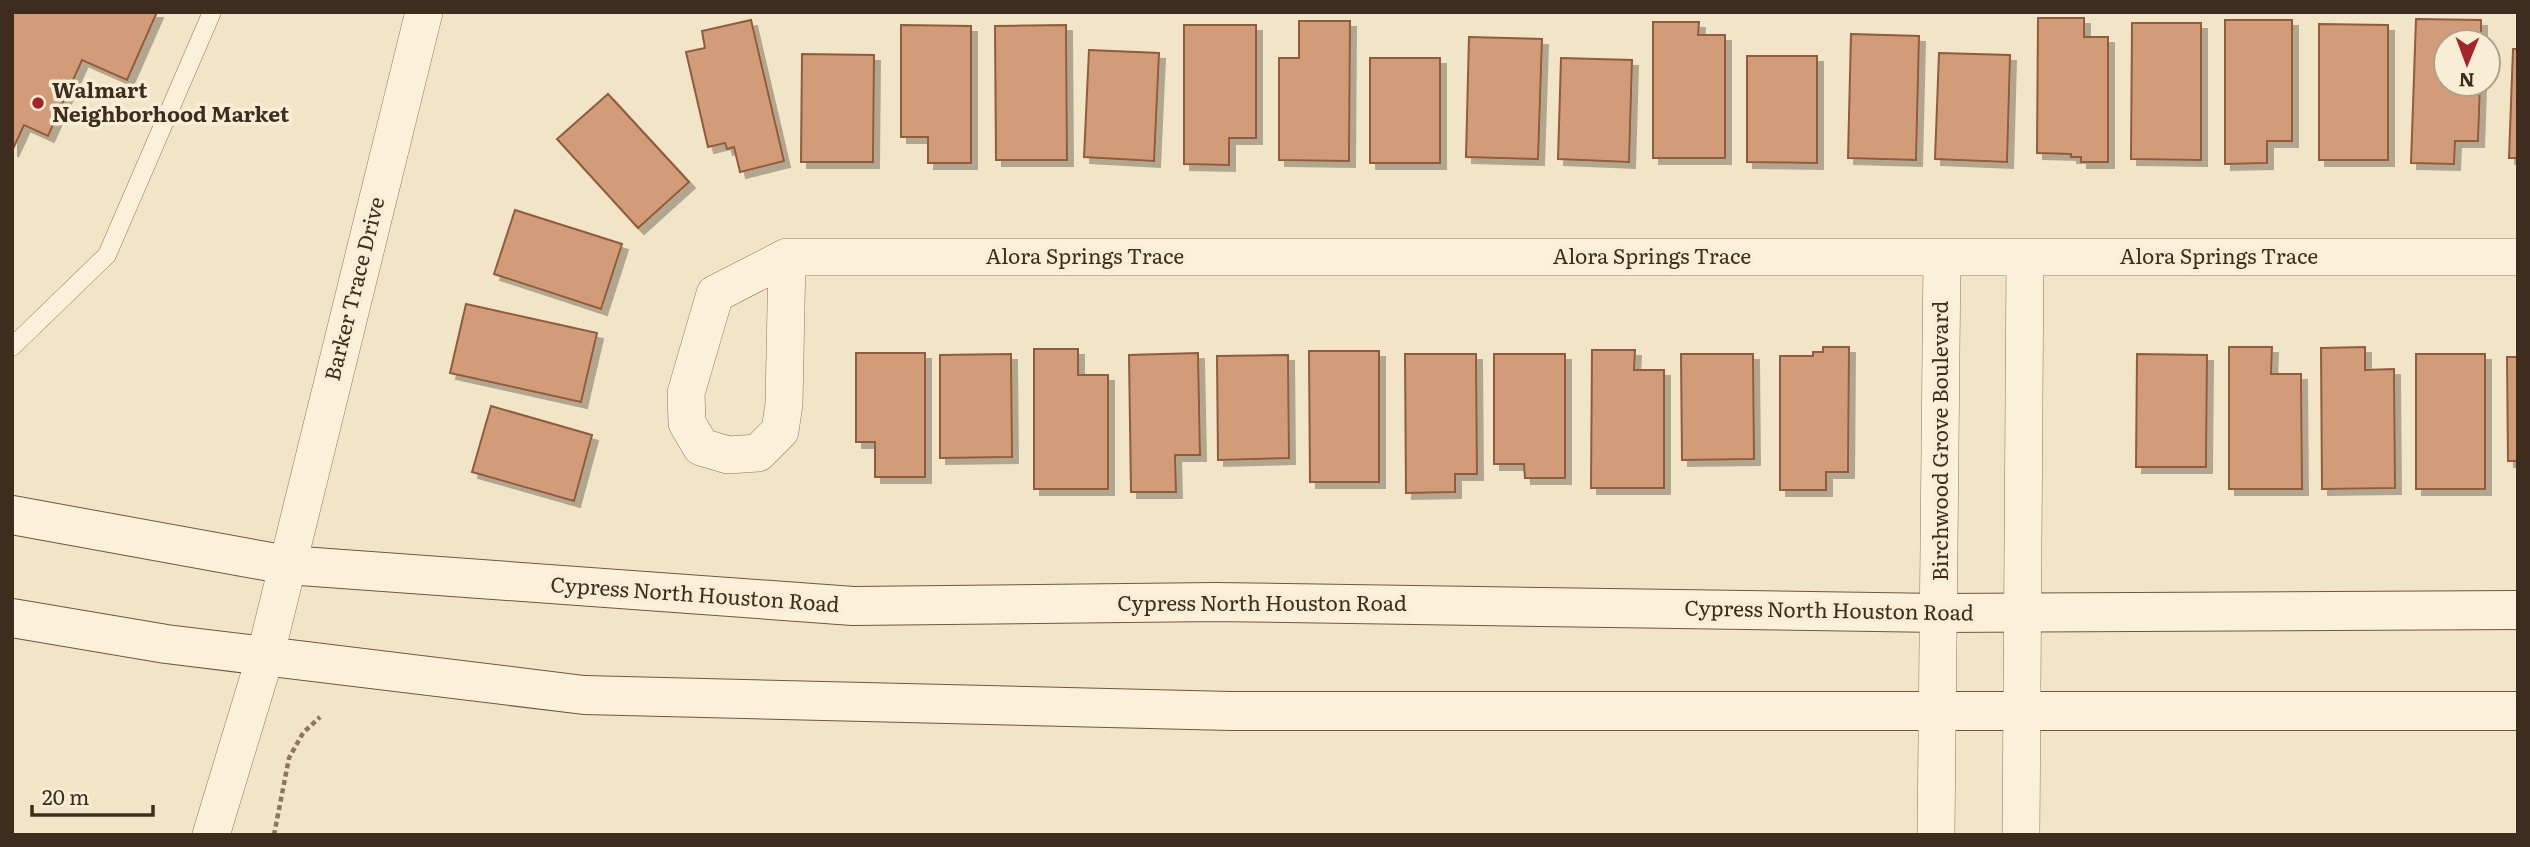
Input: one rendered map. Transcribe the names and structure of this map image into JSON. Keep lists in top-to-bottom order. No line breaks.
{"streets":{"main road":["Cypress North Houston Road"],"street":["Alora Springs Trace","Barker Trace Drive","Birchwood Grove Boulevard"]},"crossings":[["Alora Springs Trace","Birchwood Grove Boulevard"],["Barker Trace Drive","Cypress North Houston Road"],["Birchwood Grove Boulevard","Cypress North Houston Road"]],"places":["Walmart Neighborhood Market"],"scale_bar":"20 m","north":"bottom"}
